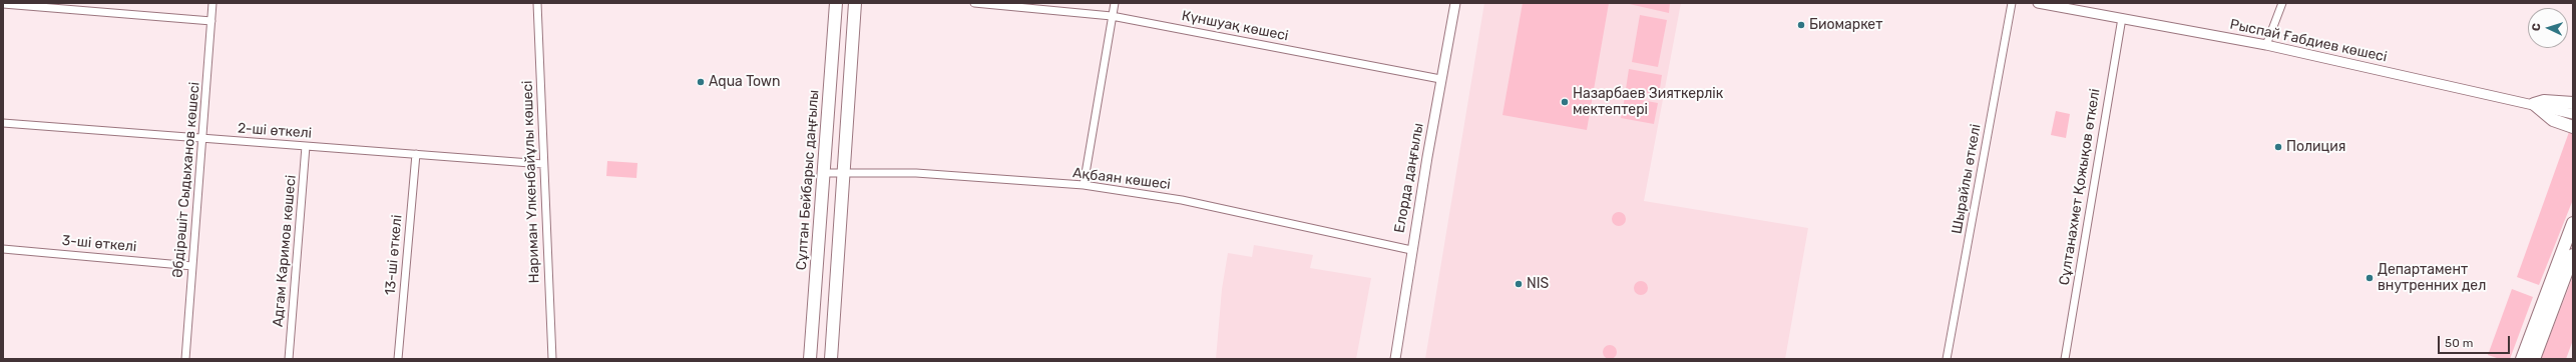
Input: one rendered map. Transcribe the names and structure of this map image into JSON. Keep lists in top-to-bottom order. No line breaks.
{"streets":{"main road":["Сұлтан Бейбарыс даңғылы"],"street":["Күншуақ көшесі","Рыспай Ғабдиев көшесі","2-ші өткелі","Елорда даңғылы","Ақбаян көшесі","Шырайлы өткелі","Әбдірәшіт Сыдыханов көшесі","Нариман Үлкенбайұлы көшесі","Сұлтанахмет Қожықов өткелі","3-ші өткелі","Адгам Каримов көшесі","13-ші өткелі"]},"crossings":[["Күншуақ көшесі","Елорда даңғылы"],["Рыспай Ғабдиев көшесі","Сұлтанахмет Қожықов өткелі"],["2-ші өткелі","Әбдірәшіт Сыдыханов көшесі"],["2-ші өткелі","Нариман Үлкенбайұлы көшесі"],["2-ші өткелі","Адгам Каримов көшесі"],["2-ші өткелі","13-ші өткелі"],["Елорда даңғылы","Ақбаян көшесі"],["Ақбаян көшесі","Сұлтан Бейбарыс даңғылы"],["Әбдірәшіт Сыдыханов көшесі","3-ші өткелі"]],"places":["Биомаркет","Aqua Town","Назарбаев Зияткерлік мектептері","Полиция","Департамент внутренних дел","NIS"],"scale_bar":"50 m","north":"left"}
